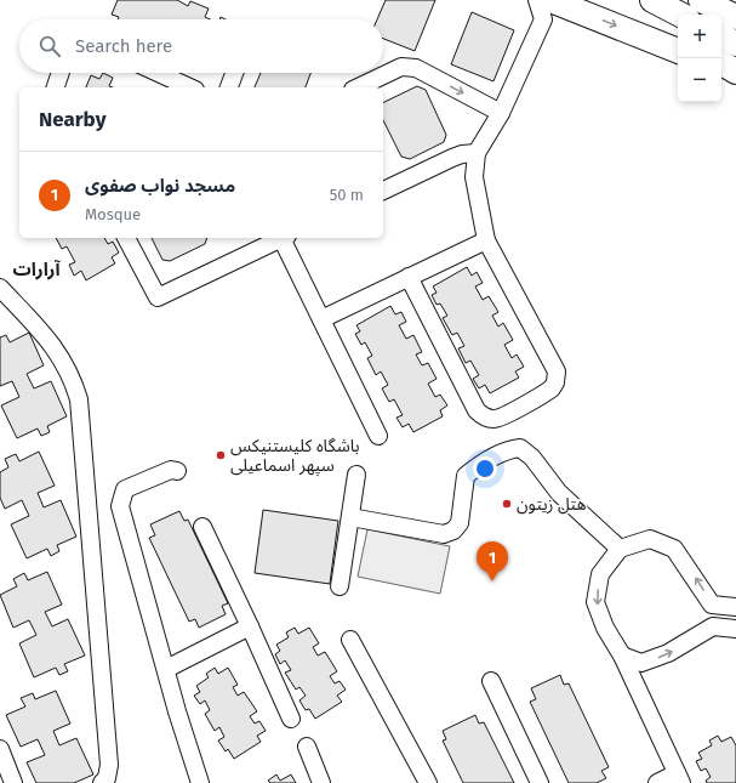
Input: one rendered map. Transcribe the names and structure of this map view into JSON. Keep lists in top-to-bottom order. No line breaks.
{"districts":["آرارات"],"places":["باشگاه کلیستنیکس سپهر اسماعیلی","هتل زیتون"],"page":{"map_buttons":["+","−"],"search":"Search here","heading":"Nearby","list":[{"mark":"1","name":"مسجد نواب صفوی","note":"Mosque","value":"50 m"}],"pins":"1"}}
